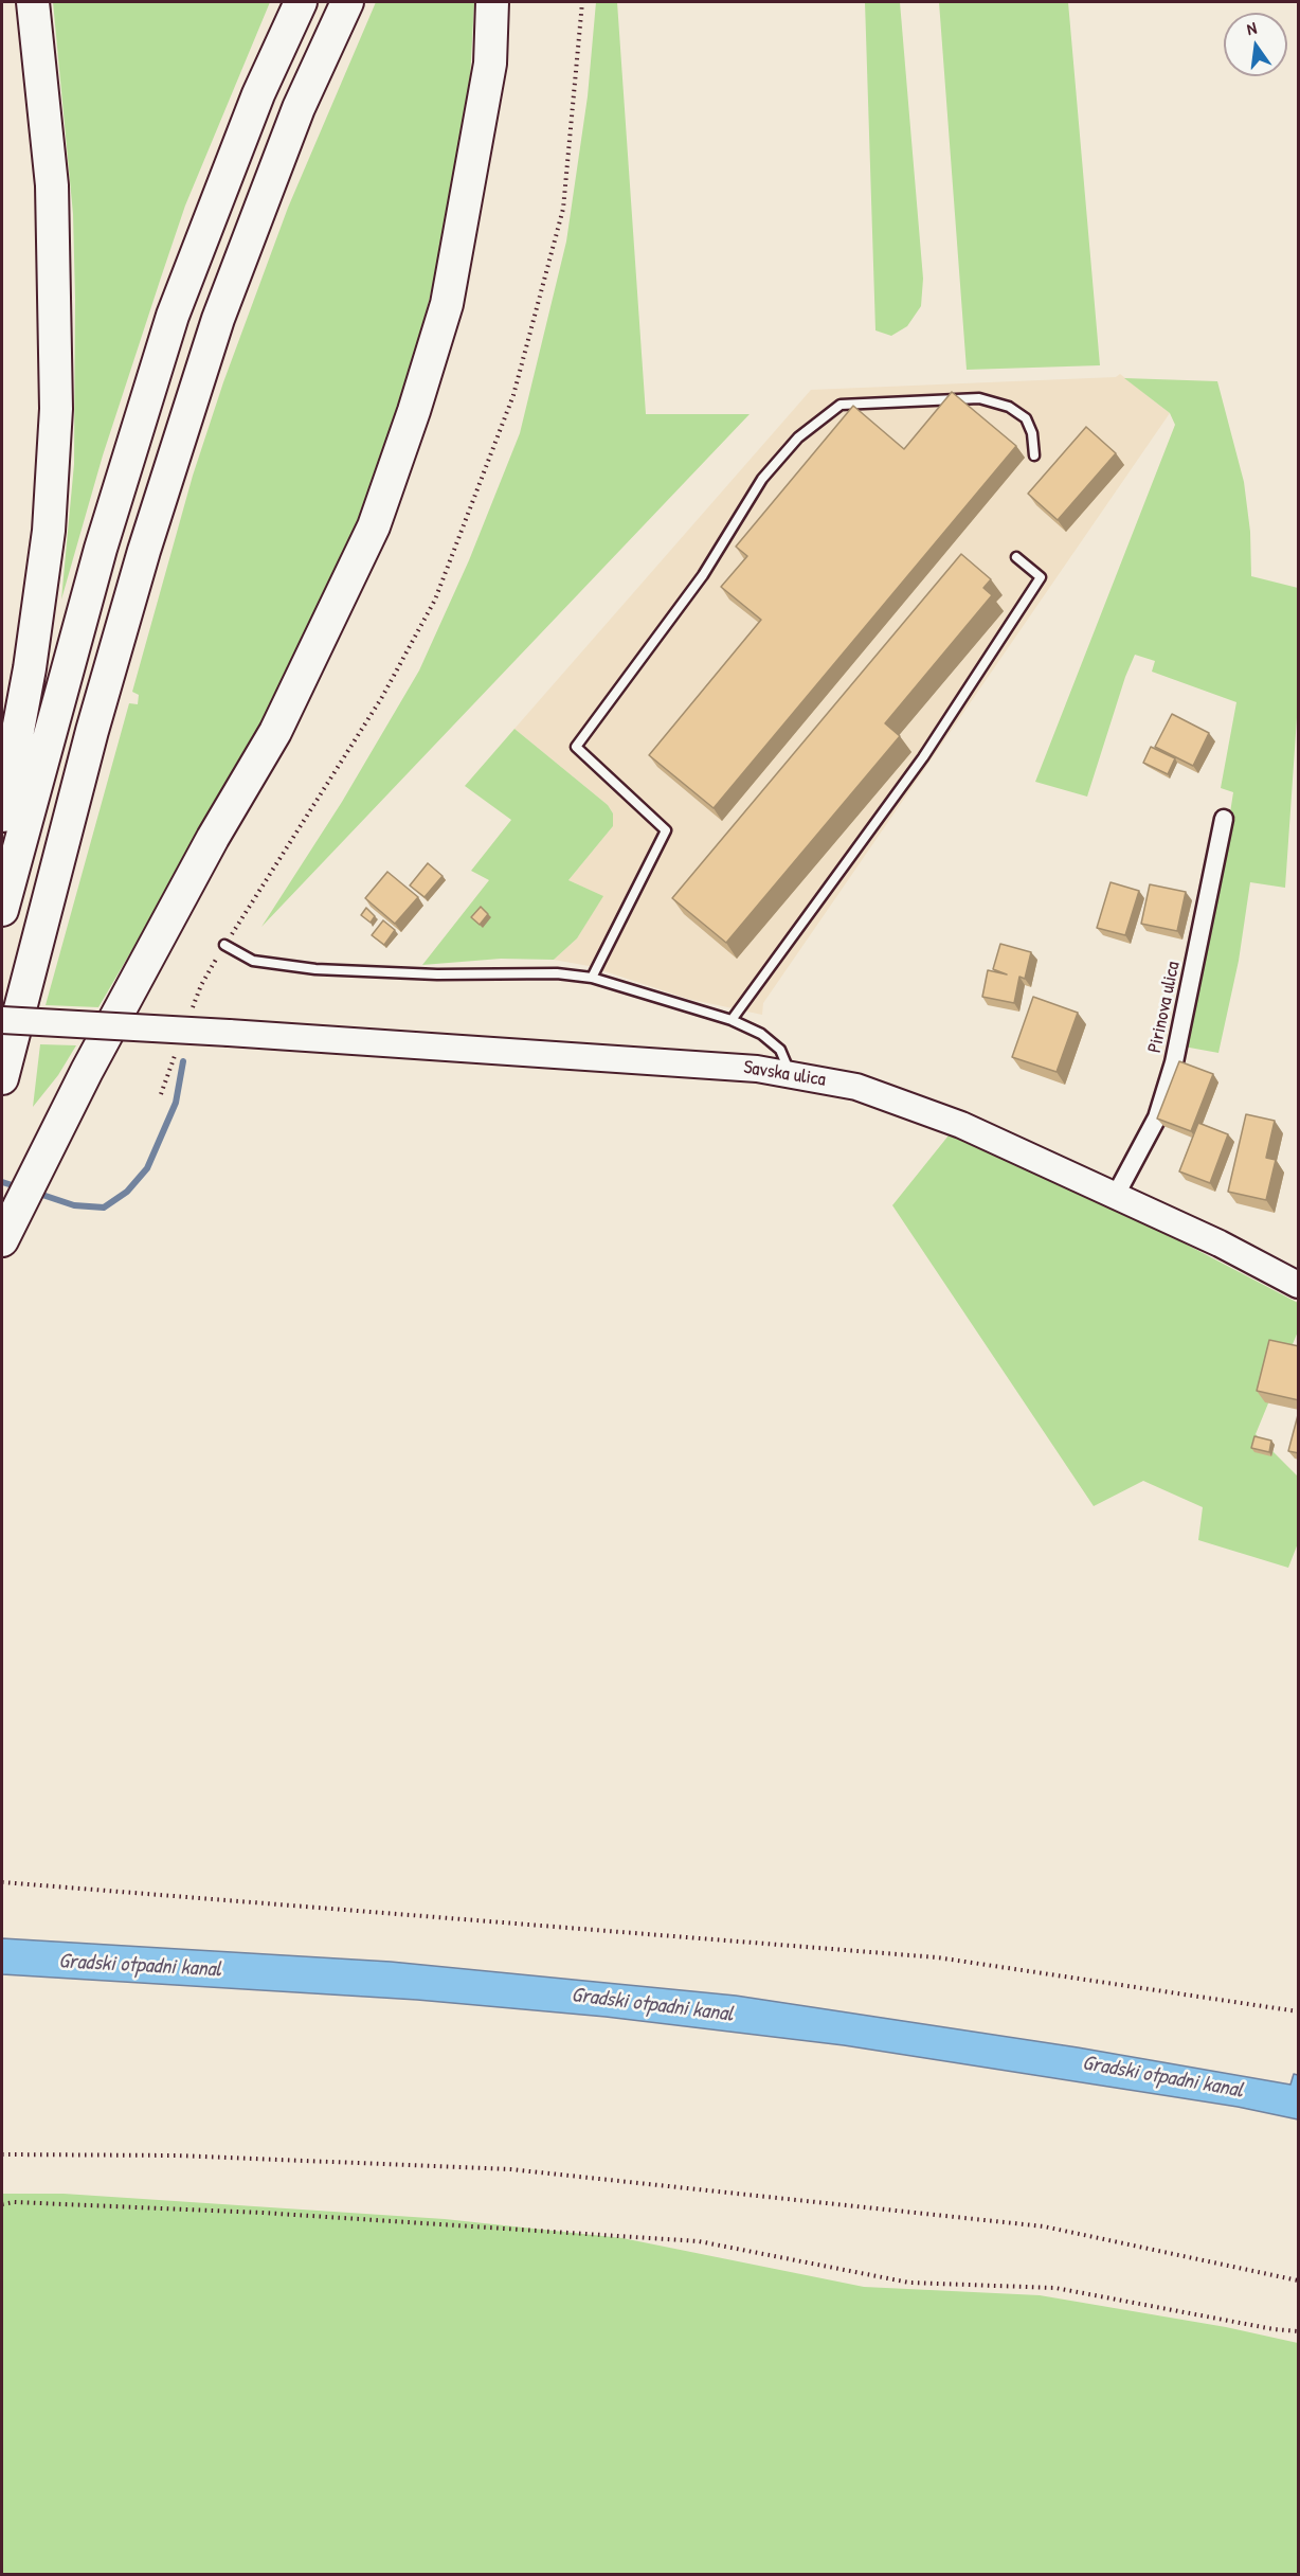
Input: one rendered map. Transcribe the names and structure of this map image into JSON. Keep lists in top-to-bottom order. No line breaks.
{"streets":{"main road":["Savska ulica"],"street":["Pirinova ulica"]},"crossings":[["Pirinova ulica","Savska ulica"]],"water":["Gradski otpadni kanal"],"north":"top"}
